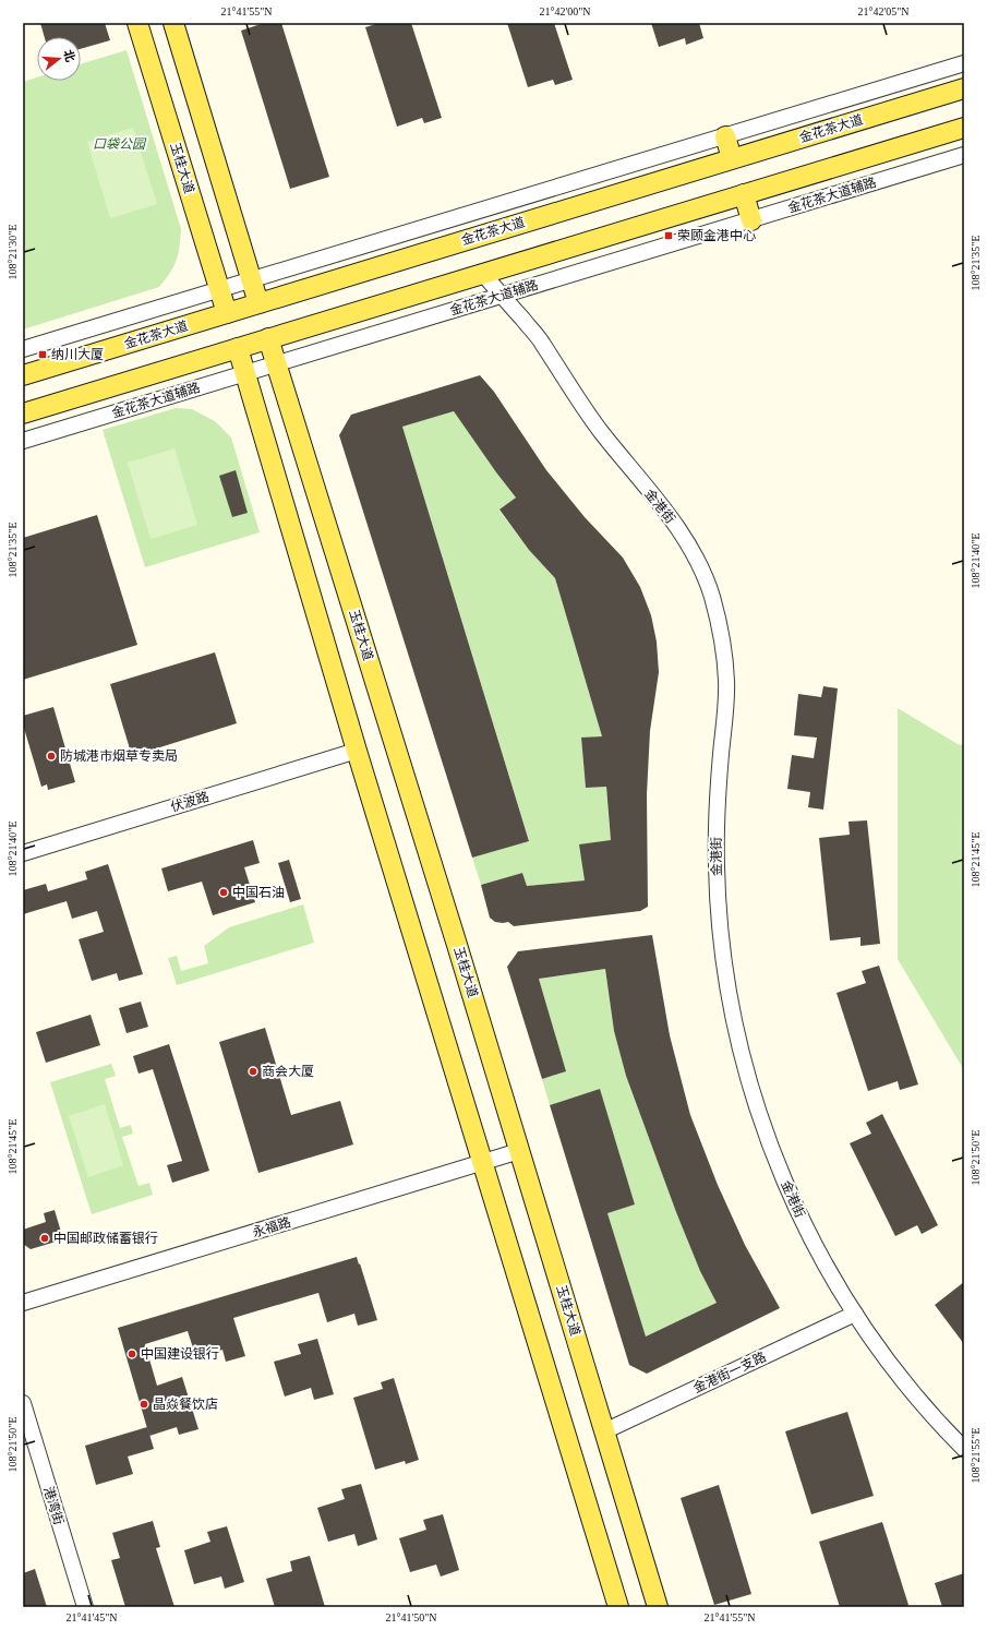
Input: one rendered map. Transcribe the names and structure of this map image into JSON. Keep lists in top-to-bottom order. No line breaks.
{"streets":{"main road":["金花茶大道","玉桂大道"],"street":["金花茶大道辅路","金港街","伏波路","永福路","金港街一支路","港湾街"]},"crossings":[["金花茶大道","玉桂大道"],["玉桂大道","金花茶大道辅路"],["玉桂大道","永福路"],["玉桂大道","金港街一支路"],["金花茶大道辅路","金港街"],["金港街","金港街一支路"]],"parks":["口袋公园"],"places":{"transit":["荣顾金港中心","纳川大厦"],"other":["防城港市烟草专卖局","中国石油","商会大厦","中国邮政储蓄银行","中国建设银行","晶焱餐饮店"]},"north":"right","coordinates":["21°41'55\"N","21°42'00\"N","21°42'05\"N","108°21'30\"E","108°21'35\"E","108°21'40\"E","108°21'45\"E","108°21'50\"E","108°21'55\"E","21°41'45\"N","21°41'50\"N"]}
